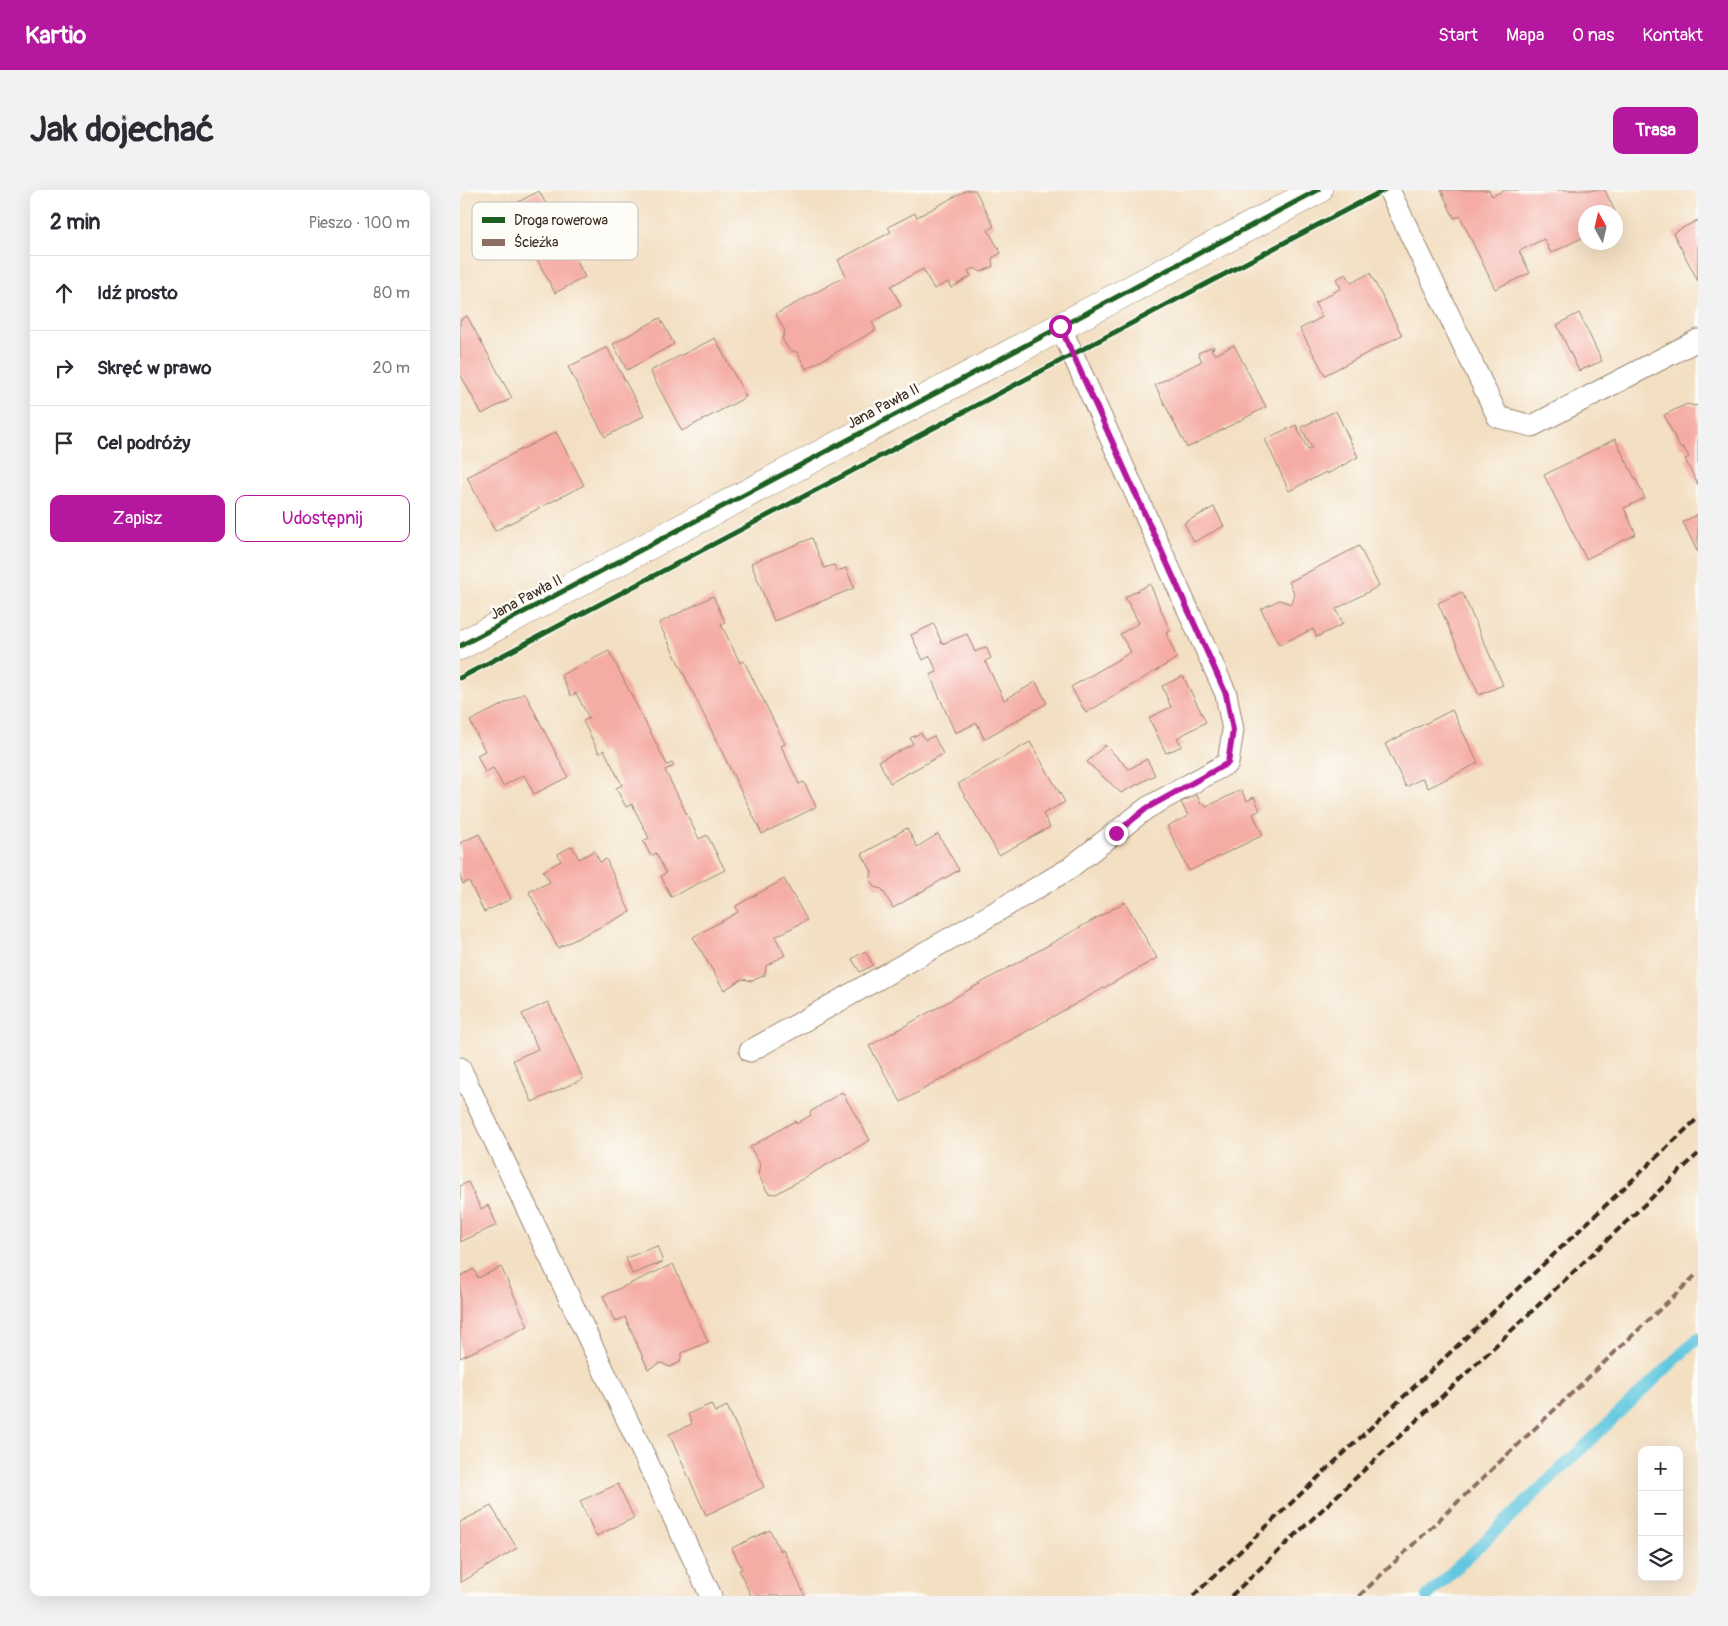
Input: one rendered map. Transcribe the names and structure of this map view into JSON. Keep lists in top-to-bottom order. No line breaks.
{"streets":{"street":["Jana Pawła II"]},"legend":["Droga rowerowa","Ścieżka"],"north":"top","page":{"header":"Kartio","nav":["Start","Mapa","O nas","Kontakt"],"buttons":["Trasa",["Zapisz","Udostępnij"]],"title":"Jak dojechać","heading":["2 min","Pieszo · 100 m"],"list":[["Idź prosto","80 m"],["Skręć w prawo","20 m"],"Cel podróży"],"map_buttons":["+","−"]}}
